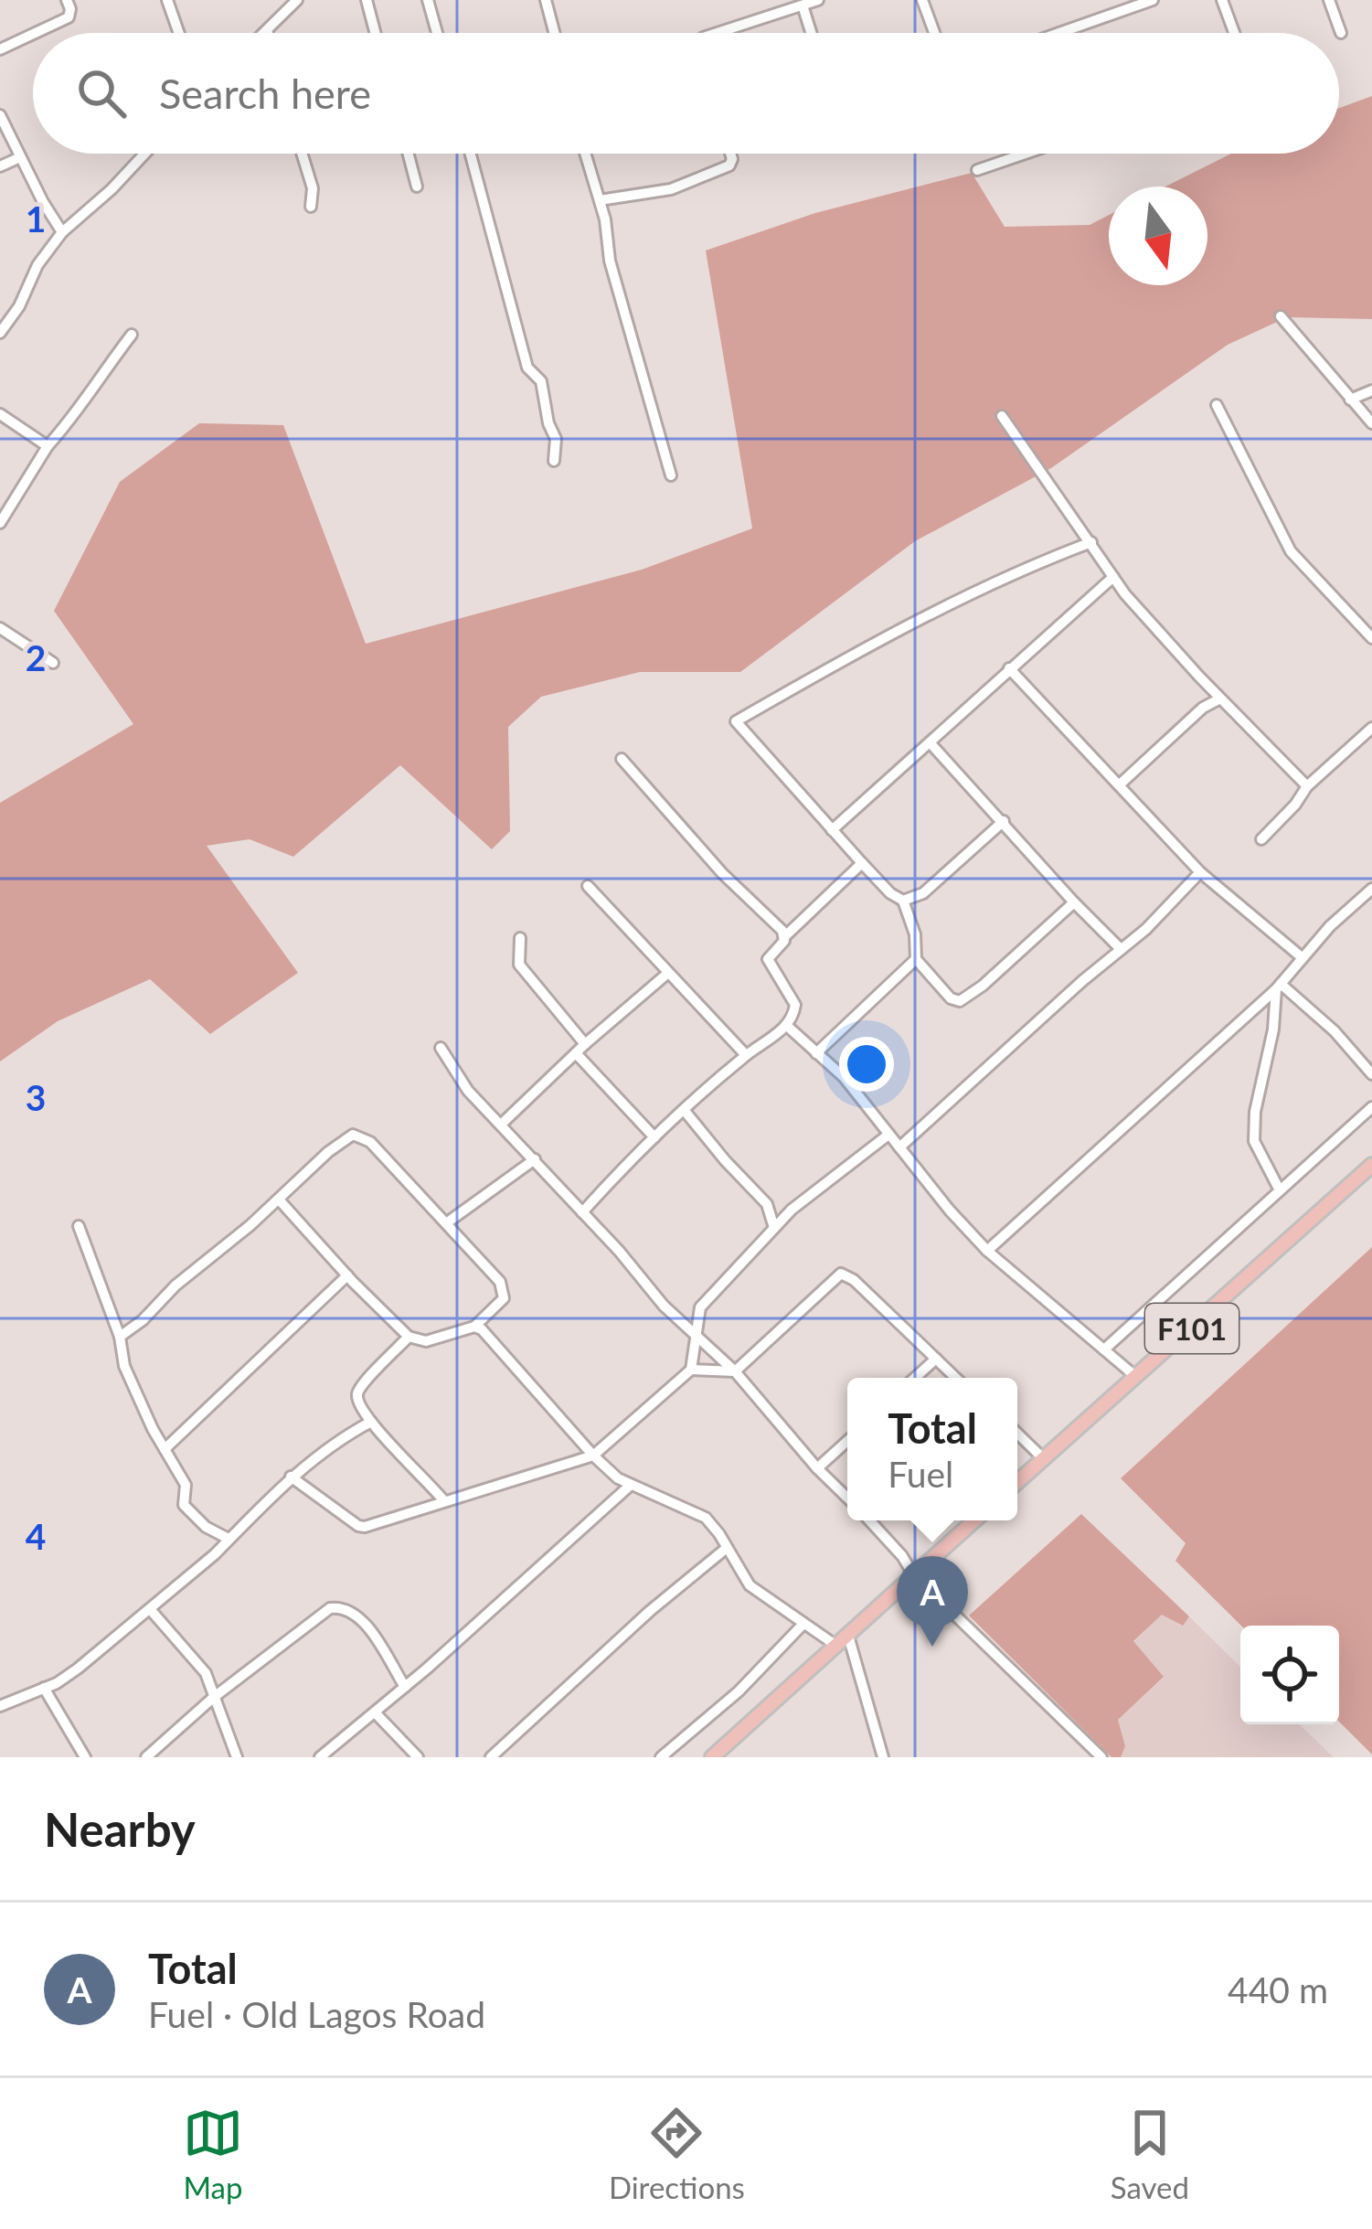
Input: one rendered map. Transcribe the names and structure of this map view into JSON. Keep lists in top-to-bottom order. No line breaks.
{"streets":{"main road":["F101"]},"north":"bottom","page":{"search":"Search here","popup":["Total","Fuel"],"pins":"A","heading":"Nearby","list":[{"mark":"A","name":"Total","note":"Fuel · Old Lagos Road","value":"440 m"}],"nav":["Map","Directions","Saved"]},"grid":{"rows":["1","2","3","4"]}}
